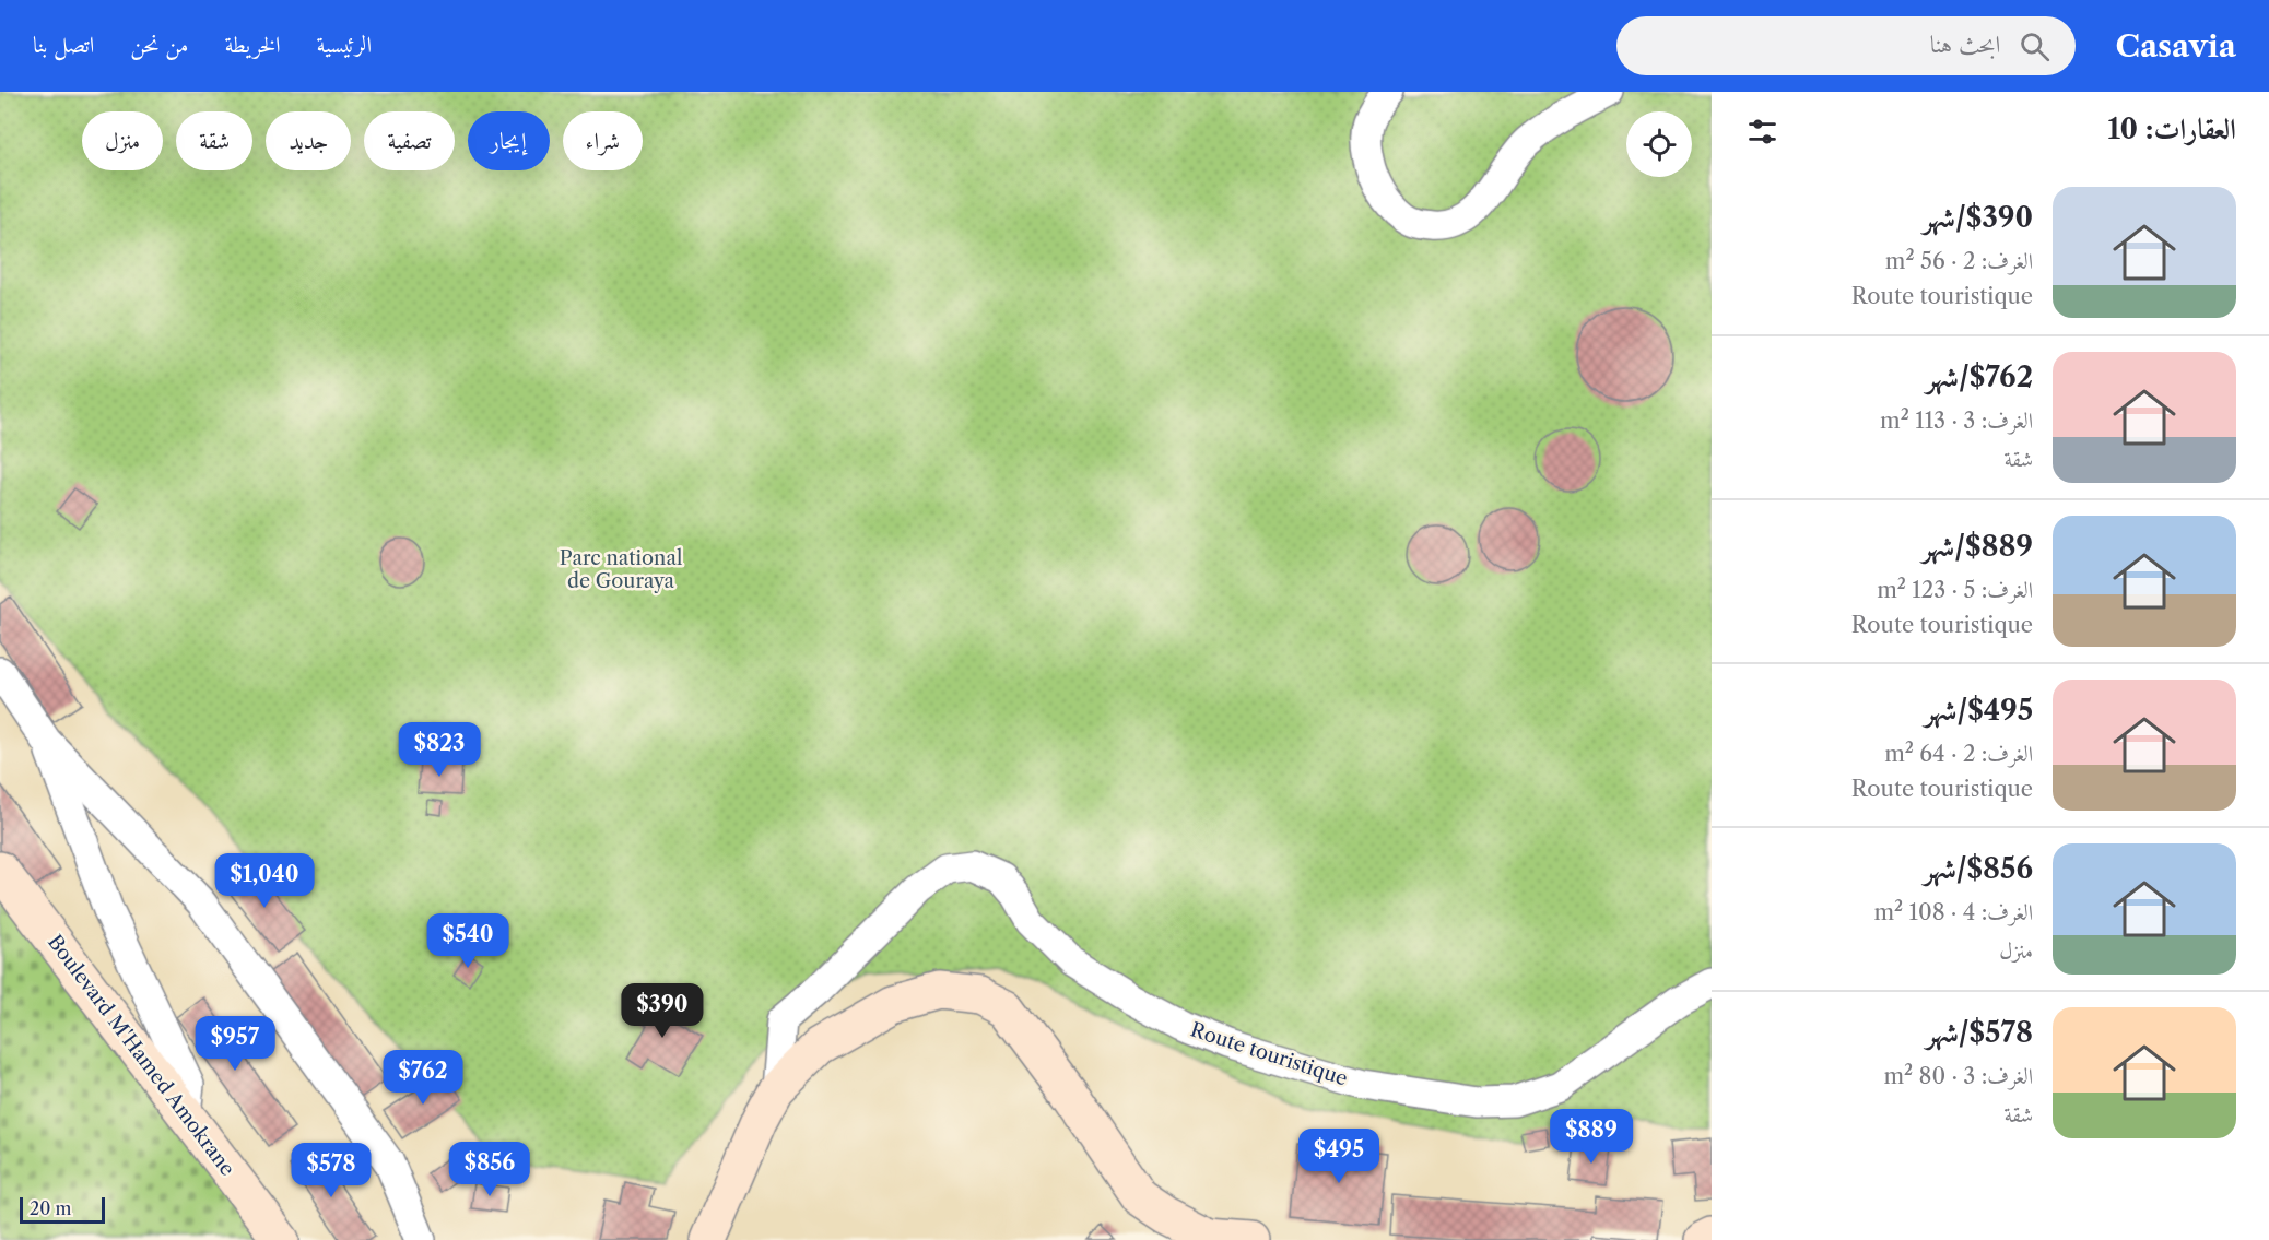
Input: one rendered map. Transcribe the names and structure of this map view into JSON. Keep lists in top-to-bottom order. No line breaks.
{"streets":{"main road":["Boulevard M'Hamed Amokrane"],"street":["Route touristique"]},"parks":["Parc national de Gouraya"],"scale_bar":"20 m","page":{"header":"Casavia","search":"ابحث هنا","nav":["الرئيسية","الخريطة","من نحن","اتصل بنا"],"heading":"العقارات: 10","chip":["شراء","إيجار","تصفية","جديد","شقة","منزل"],"list":[{"name":"$390/شهر","note":"الغرف: 2 · 56 m² · Route touristique"},{"name":"$762/شهر","note":"الغرف: 3 · 113 m² · شقة"},{"name":"$889/شهر","note":"الغرف: 5 · 123 m² · Route touristique"},{"name":"$495/شهر","note":"الغرف: 2 · 64 m² · Route touristique"},{"name":"$856/شهر","note":"الغرف: 4 · 108 m² · منزل"},{"name":"$578/شهر","note":"الغرف: 3 · 80 m² · شقة"}],"price":["$823","$1,040","$540","$390","$957","$762","$889","$495","$856","$578"],"scale":"20 m"}}
